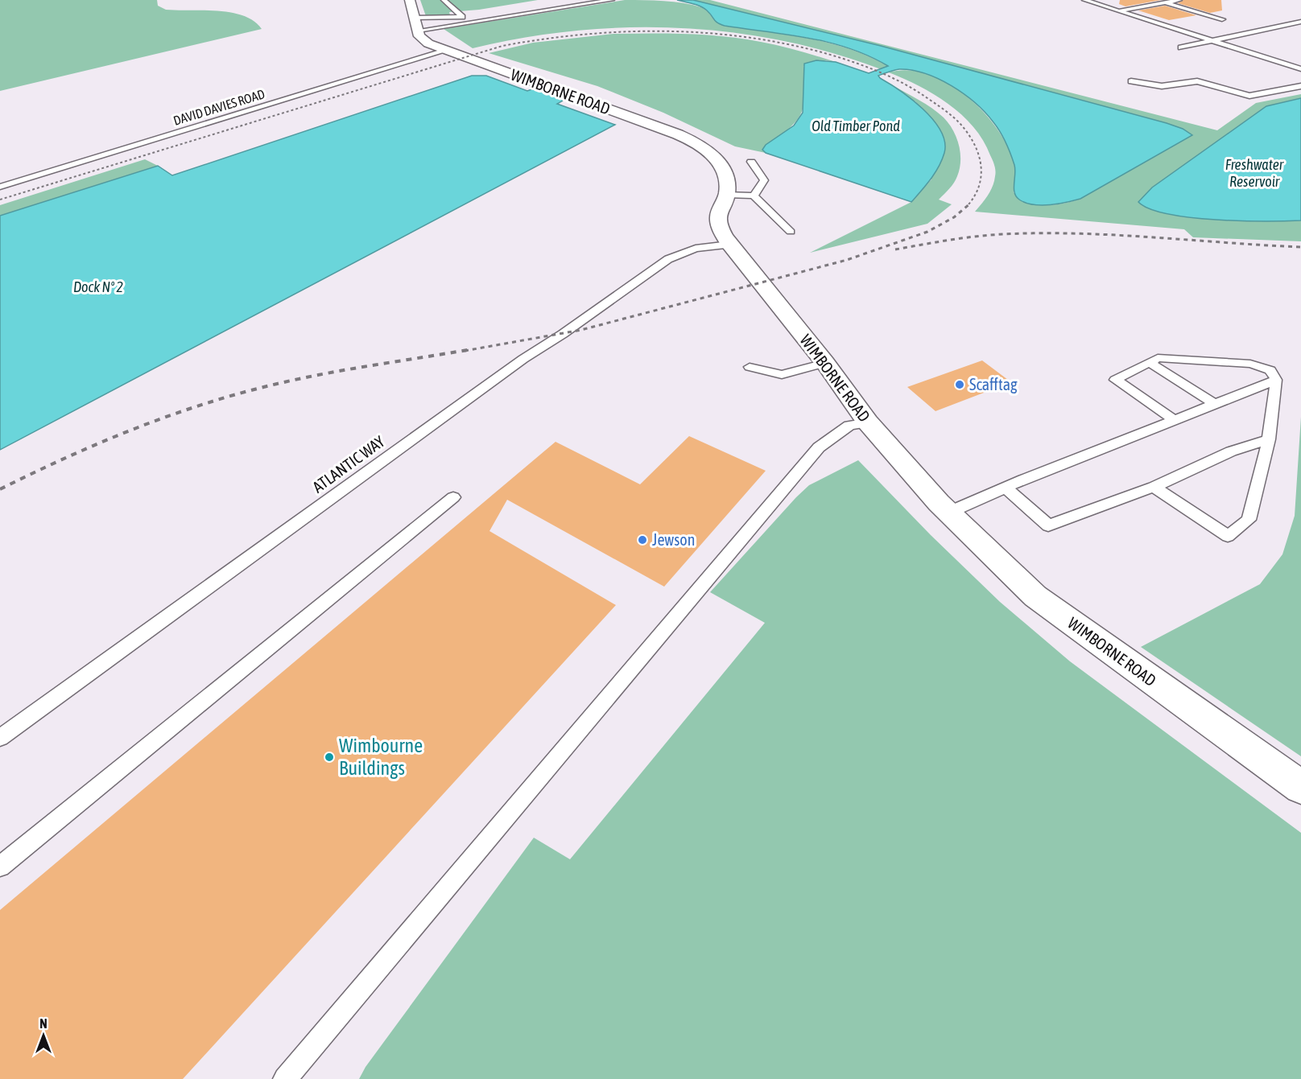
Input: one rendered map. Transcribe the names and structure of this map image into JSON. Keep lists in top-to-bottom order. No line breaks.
{"streets":{"street":["WIMBORNE ROAD"],"lane":["DAVID DAVIES ROAD","ATLANTIC WAY"]},"crossings":[["WIMBORNE ROAD","DAVID DAVIES ROAD"],["WIMBORNE ROAD","ATLANTIC WAY"]],"water":["Old Timber Pond","Freshwater Reservoir","Dock Nº 2"],"places":["Scafftag","Jewson","Wimbourne Buildings"],"north":"top"}
